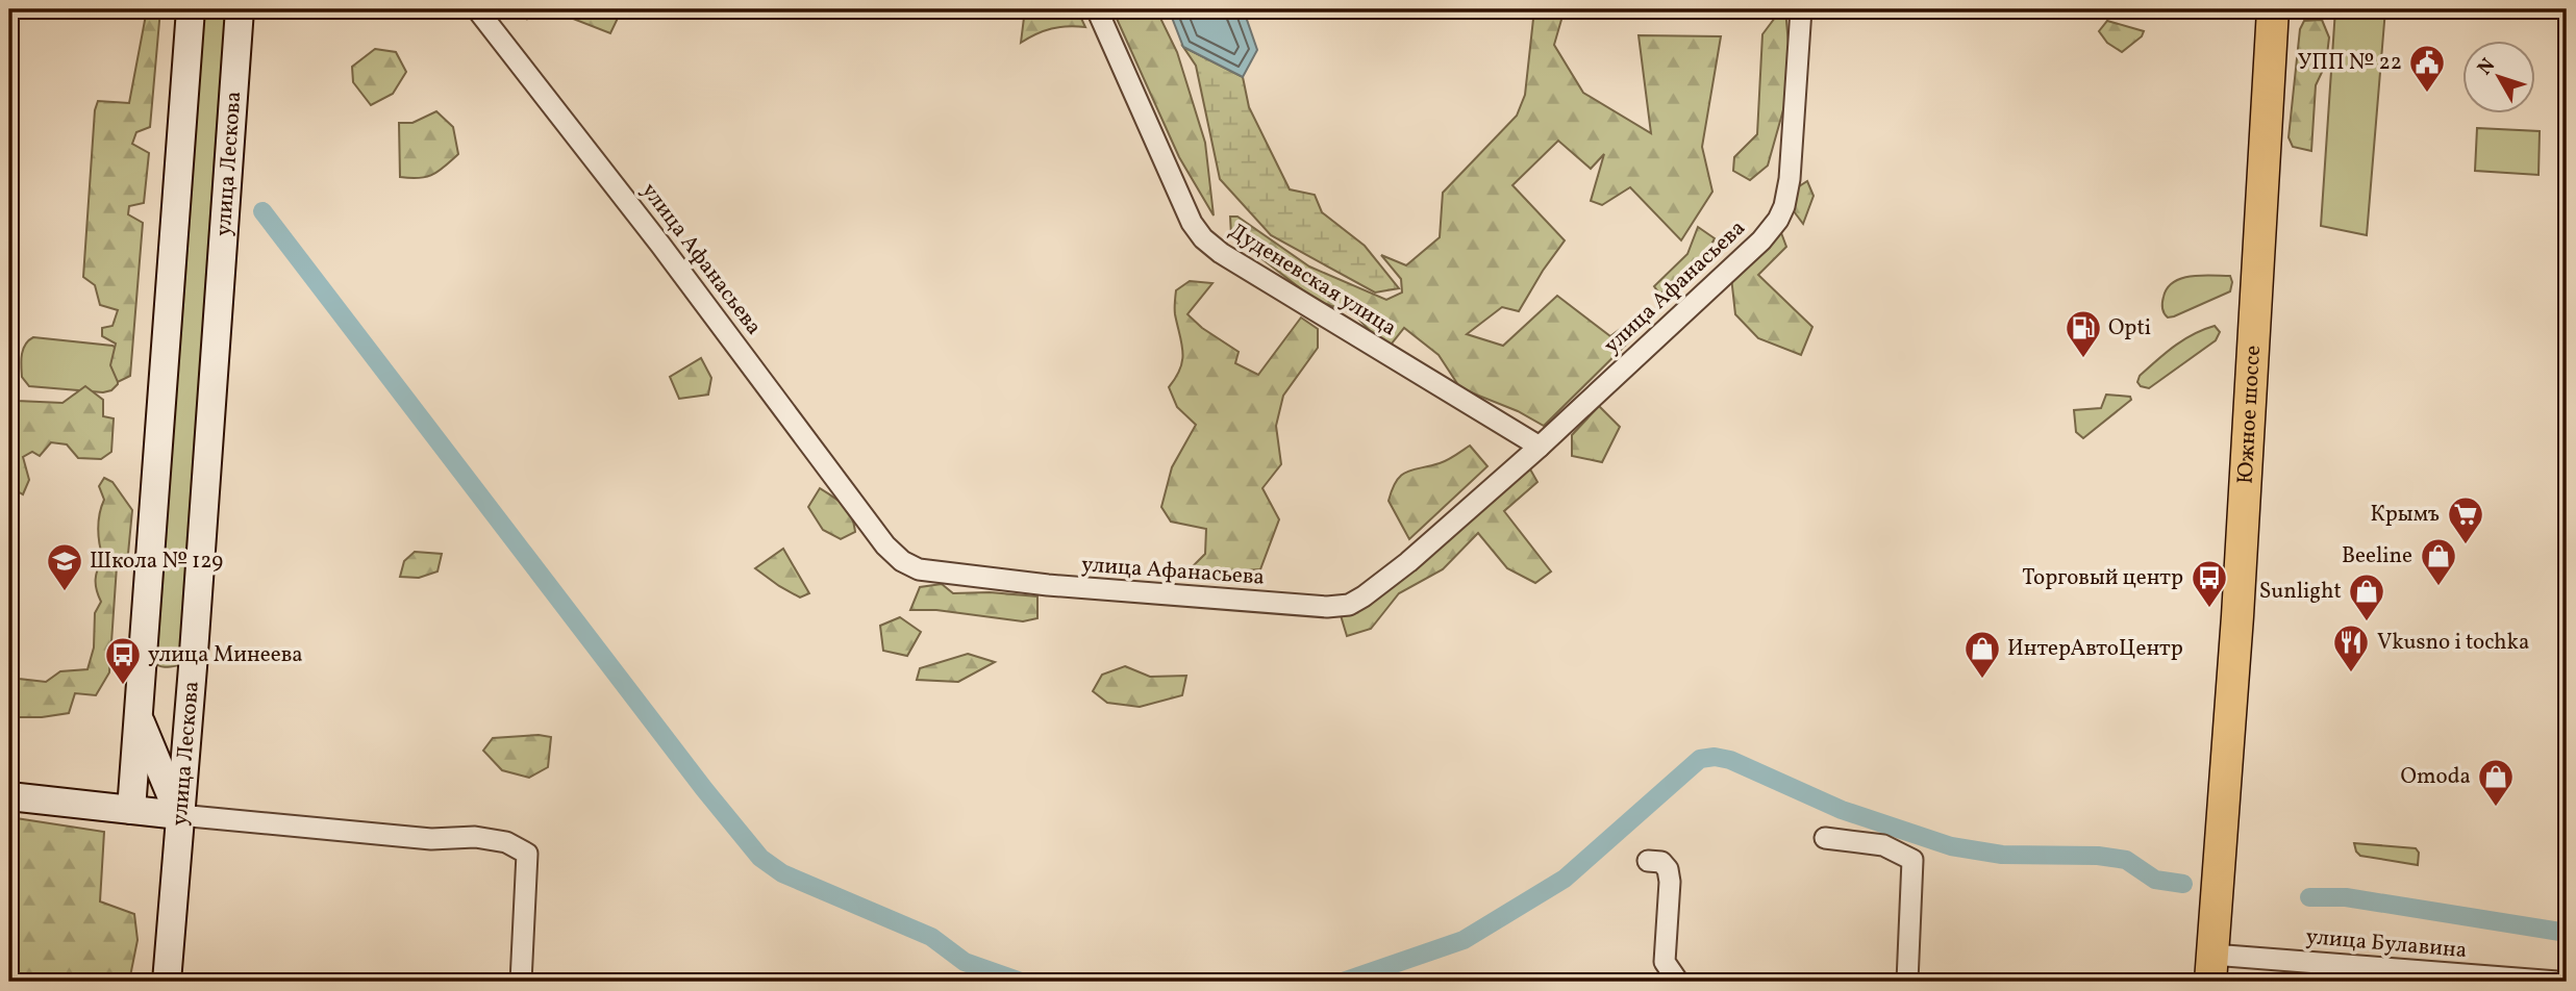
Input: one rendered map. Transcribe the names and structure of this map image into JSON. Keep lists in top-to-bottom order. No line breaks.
{"streets":{"main road":["улица Лескова","Южное шоссе"],"street":["улица Афанасьева","Дуденевская улица","улица Булавина"]},"crossings":[["улица Афанасьева","Дуденевская улица"],["Южное шоссе","улица Булавина"]],"places":{"public building":["УПП № 22"],"fuel station":["Opti"],"supermarket":["Крымъ"],"shop":["Beeline","Sunlight","ИнтерАвтоЦентр","Omoda"],"school or university":["Школа № 129"],"bus stop":["Торговый центр","улица Минеева"],"restaurant":["Vkusno i tochka"]},"north":"top left"}
